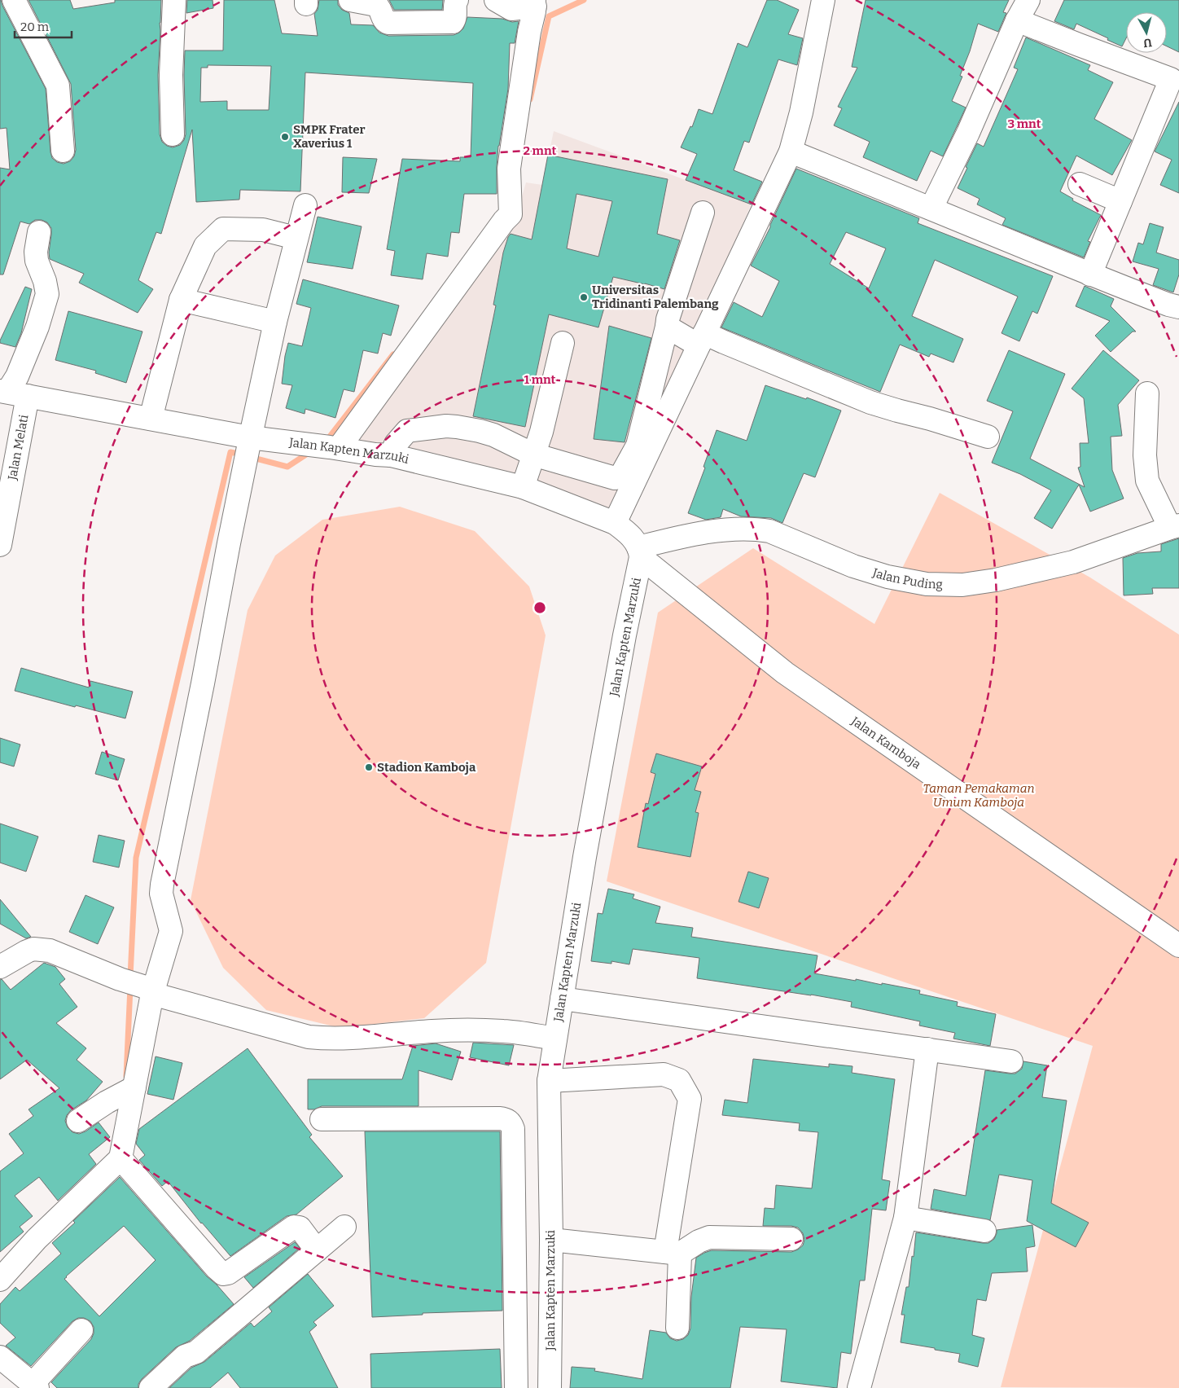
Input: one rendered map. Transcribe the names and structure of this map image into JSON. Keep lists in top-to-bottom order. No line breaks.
{"streets":{"street":["Jalan Melati","Jalan Kapten Marzuki","Jalan Puding","Jalan Kamboja"]},"crossings":[["Jalan Melati","Jalan Kapten Marzuki"],["Jalan Kapten Marzuki","Jalan Puding"],["Jalan Kapten Marzuki","Jalan Kamboja"],["Jalan Puding","Jalan Kamboja"]],"parks":["Taman Pemakaman Umum Kamboja"],"places":["SMPK Frater Xaverius 1","Universitas Tridinanti Palembang","Stadion Kamboja"],"scale_bar":"20 m","north":"bottom","rings":["3 mnt","2 mnt","1 mnt"]}
